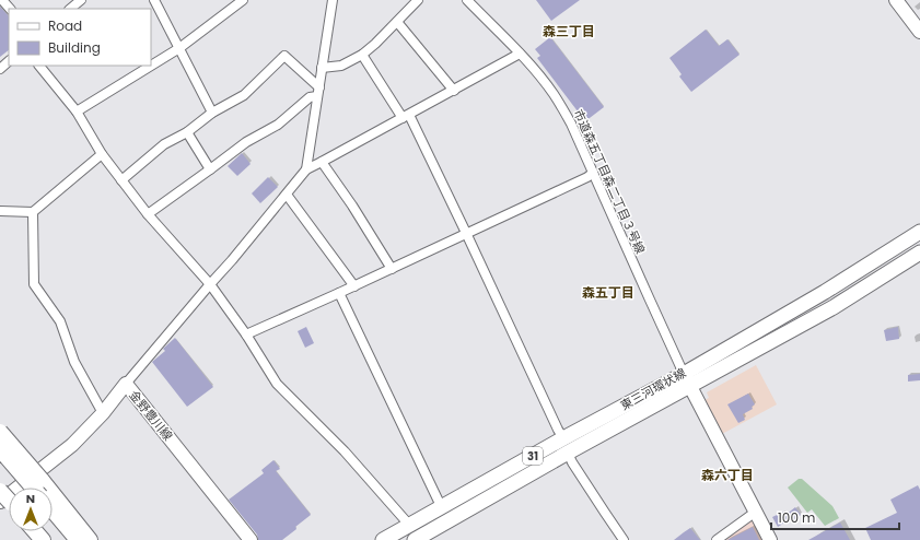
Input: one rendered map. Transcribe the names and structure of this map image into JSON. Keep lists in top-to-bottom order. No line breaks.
{"streets":{"main road":["東三河環状線","金野豊川線","31"],"street":["市道森五丁目森二丁目３号線"]},"crossings":[["市道森五丁目森二丁目３号線","東三河環状線"]],"districts":["森三丁目","森五丁目","森六丁目"],"legend":["Road","Building"],"scale_bar":"100 m","north":"top"}
